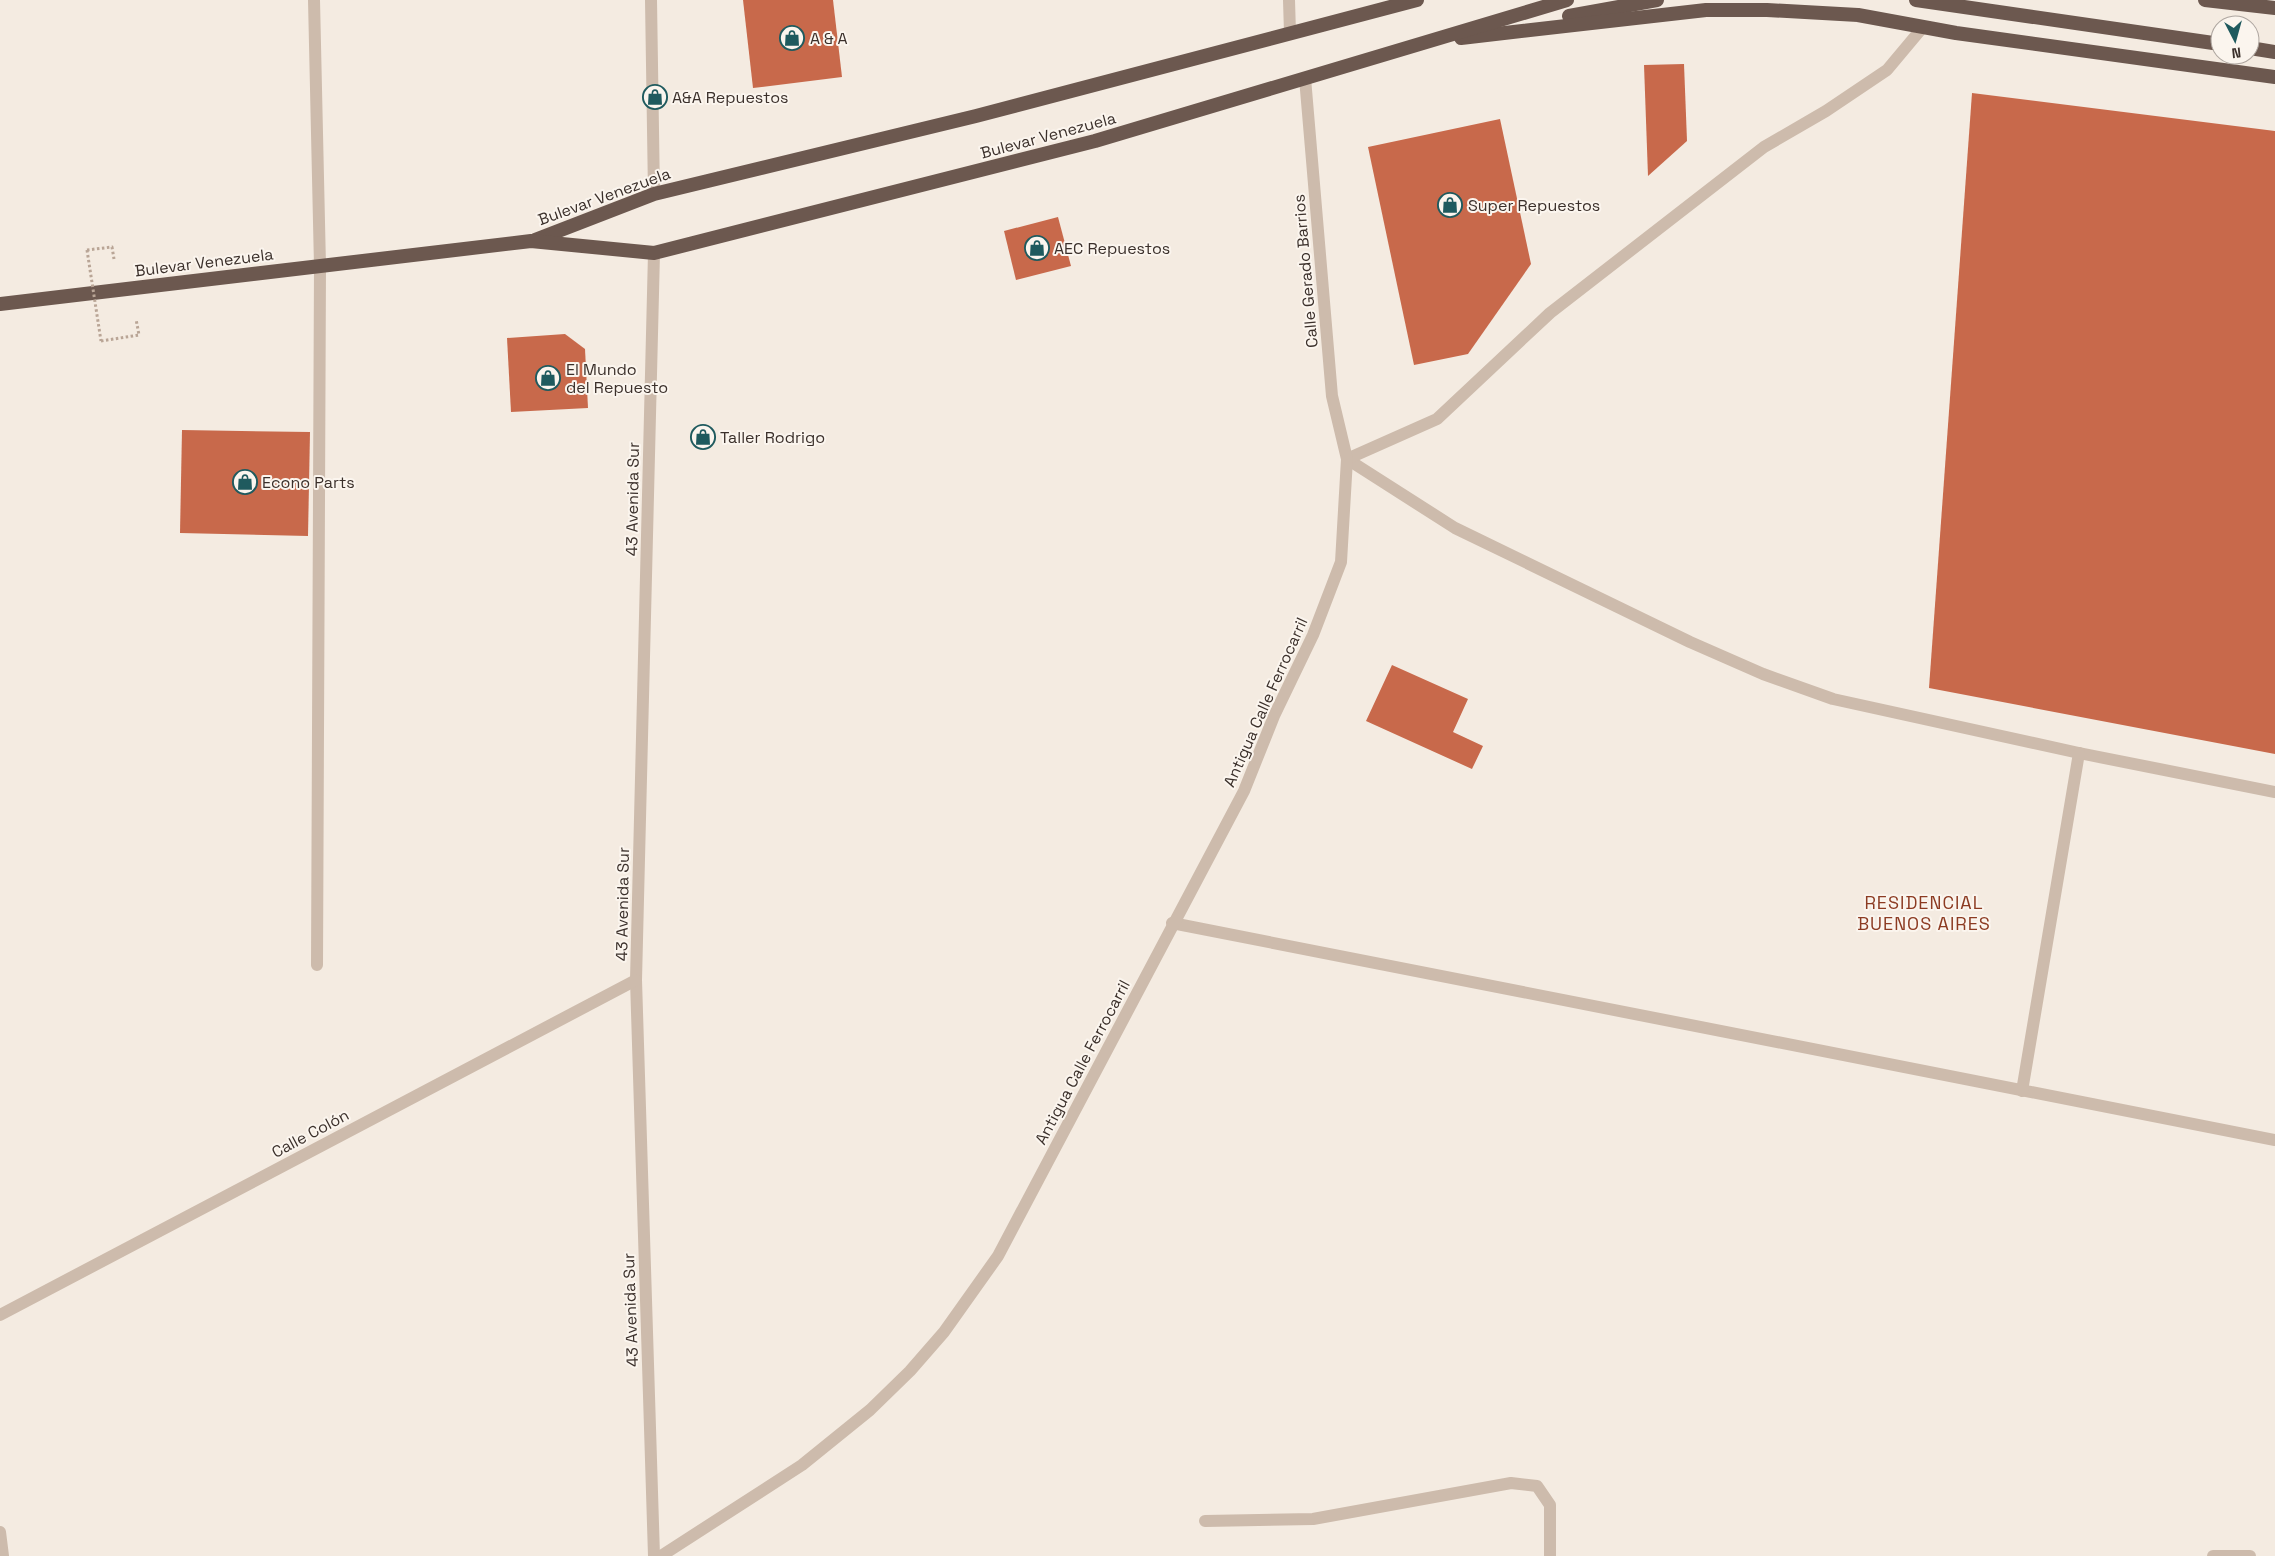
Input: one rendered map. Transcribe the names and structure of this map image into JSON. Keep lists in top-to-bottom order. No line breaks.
{"streets":{"highway":["Bulevar Venezuela"],"street":["Calle Gerado Barrios","43 Avenida Sur","Antigua Calle Ferrocarril","Calle Colón"]},"crossings":[["Bulevar Venezuela","Calle Gerado Barrios"],["Bulevar Venezuela","43 Avenida Sur"],["Calle Gerado Barrios","Antigua Calle Ferrocarril"],["43 Avenida Sur","Calle Colón"]],"districts":["RESIDENCIAL BUENOS AIRES"],"places":{"shop":["A & A","A&A Repuestos","Super Repuestos","AEC Repuestos","El Mundo del Repuesto","Taller Rodrigo","Econo Parts"]},"north":"bottom"}
